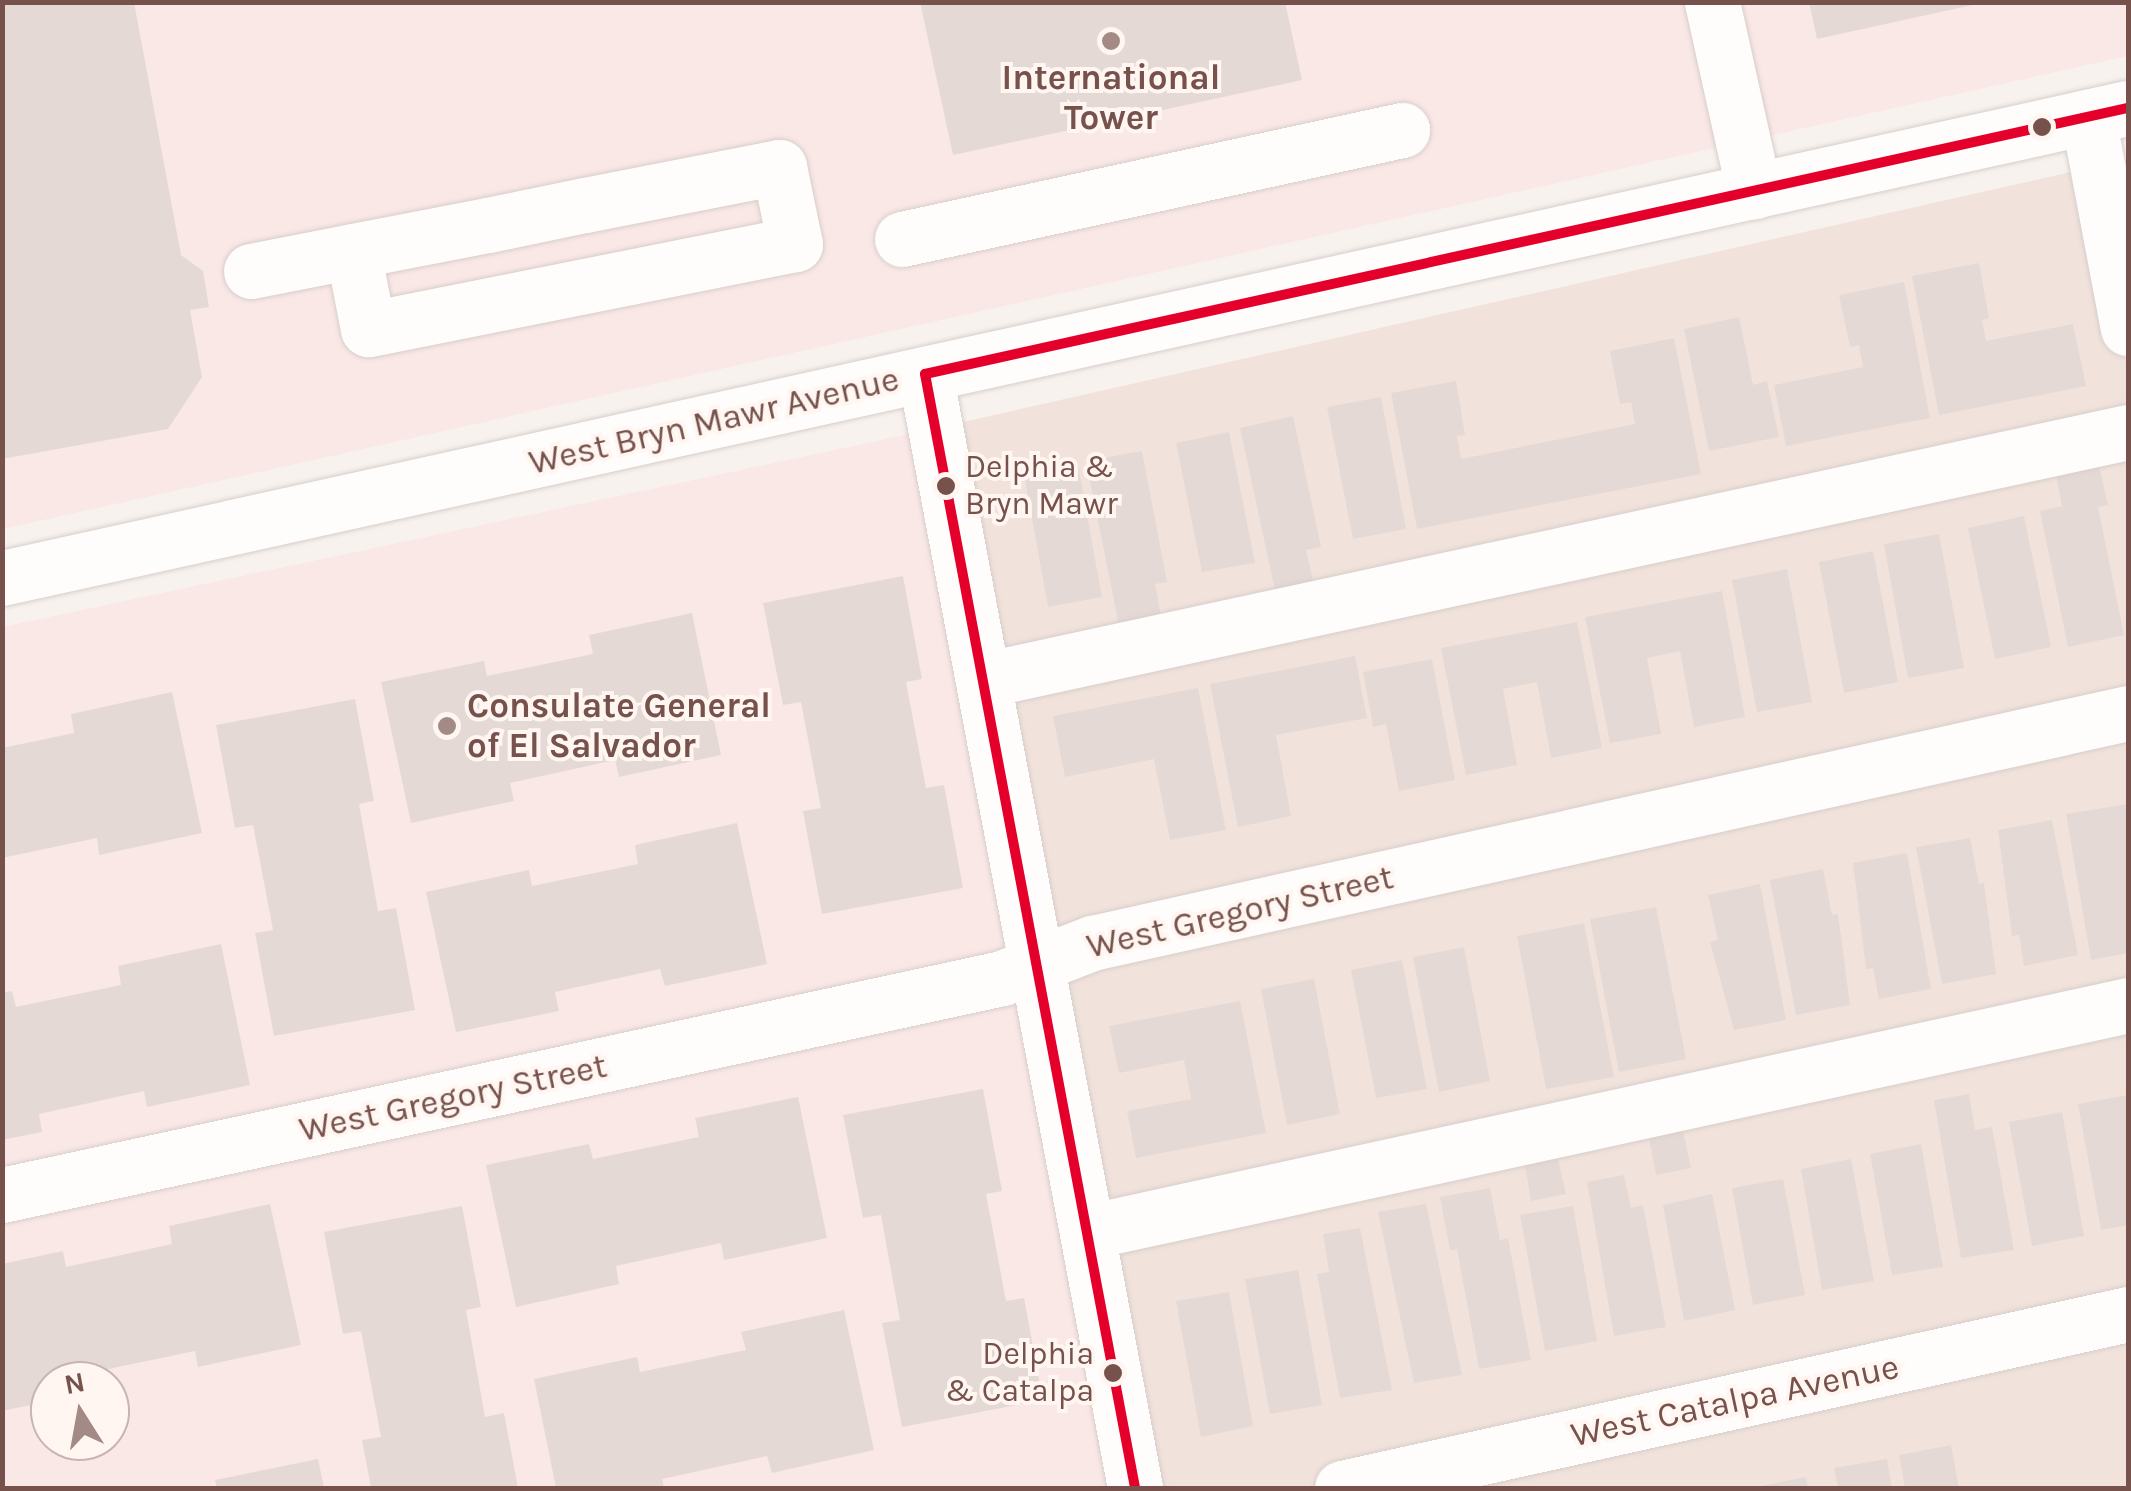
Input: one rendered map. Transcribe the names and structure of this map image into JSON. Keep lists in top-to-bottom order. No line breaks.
{"streets":{"street":["West Bryn Mawr Avenue","West Gregory Street","West Catalpa Avenue"]},"places":["International Tower","Delphia & Bryn Mawr","Consulate General of El Salvador","Delphia & Catalpa"],"north":"top"}
